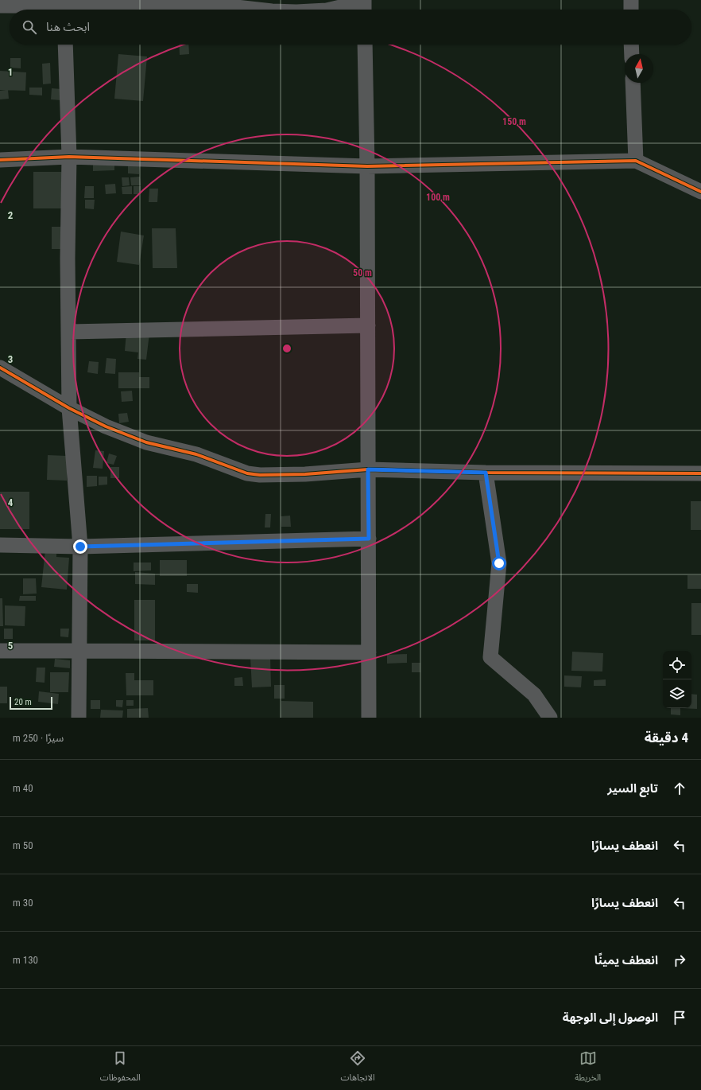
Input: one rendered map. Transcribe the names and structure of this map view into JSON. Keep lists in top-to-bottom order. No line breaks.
{"scale_bar":"20 m","north":"top","page":{"search":"ابحث هنا","scale":"20 m","heading":["4 دقيقة","سيرًا · 250 m"],"list":[["تابع السير","40 m"],["انعطف يسارًا","50 m"],["انعطف يسارًا","30 m"],["انعطف يمينًا","130 m"],"الوصول إلى الوجهة"],"nav":["الخريطة","الاتجاهات","المحفوظات"]},"grid":{"rows":["1","2","3","4","5"]},"rings":["150 m","100 m","50 m"]}
